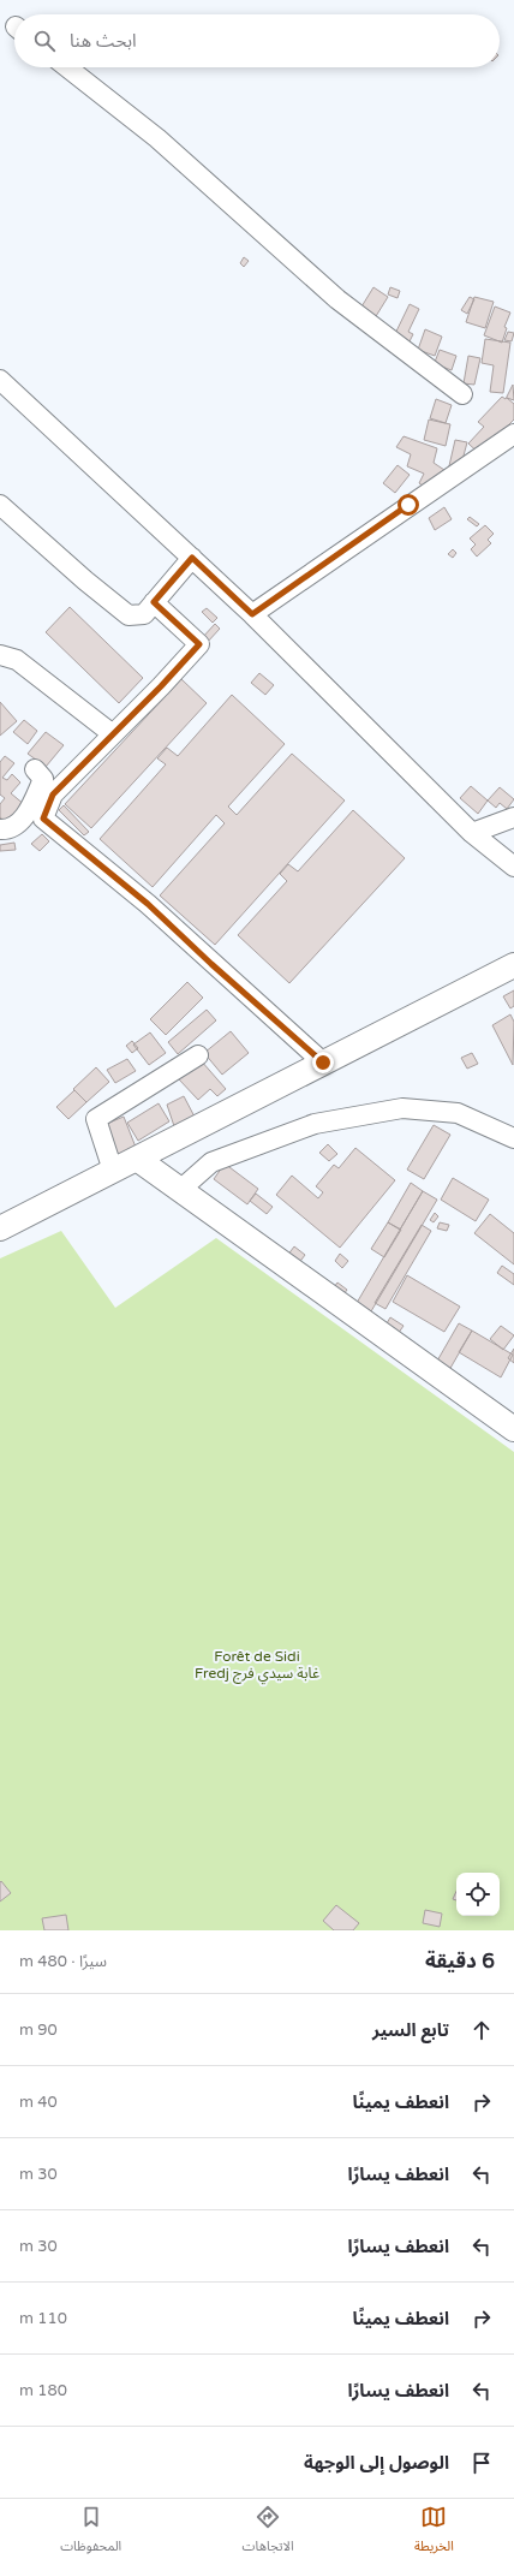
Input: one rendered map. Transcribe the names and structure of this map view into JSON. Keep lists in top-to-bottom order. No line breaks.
{"parks":["Forêt de Sidi Fredj غابة سيدي فرج"],"page":{"search":"ابحث هنا","heading":["6 دقيقة","سيرًا · 480 m"],"list":[["تابع السير","90 m"],["انعطف يمينًا","40 m"],["انعطف يسارًا","30 m"],["انعطف يسارًا","30 m"],["انعطف يمينًا","110 m"],["انعطف يسارًا","180 m"],"الوصول إلى الوجهة"],"nav":["الخريطة","الاتجاهات","المحفوظات"]}}
